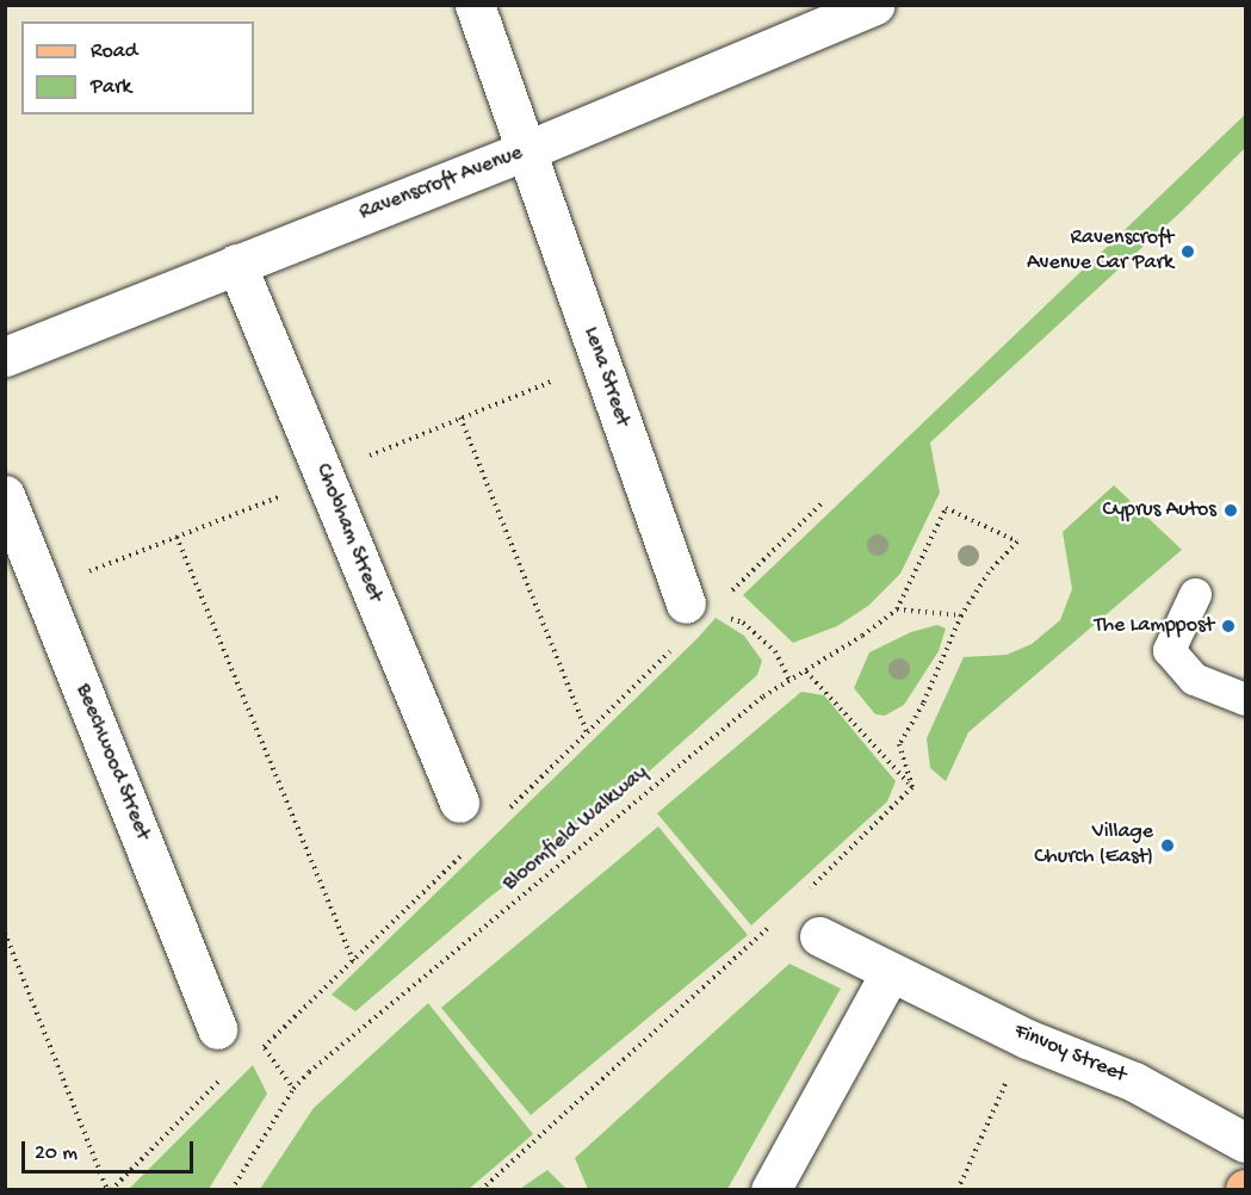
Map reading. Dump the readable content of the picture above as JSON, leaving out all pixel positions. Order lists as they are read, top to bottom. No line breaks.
{"streets":{"street":["Ravenscroft Avenue","Lena Street","Chobham Street","Beechwood Street","Finvoy Street"],"path":["Bloomfield Walkway"]},"crossings":[["Ravenscroft Avenue","Lena Street"],["Ravenscroft Avenue","Chobham Street"]],"places":["Ravenscroft Avenue Car Park","Cyprus Autos","The Lamppost","Village Church (East)"],"legend":["Road","Park"],"scale_bar":"20 m"}
